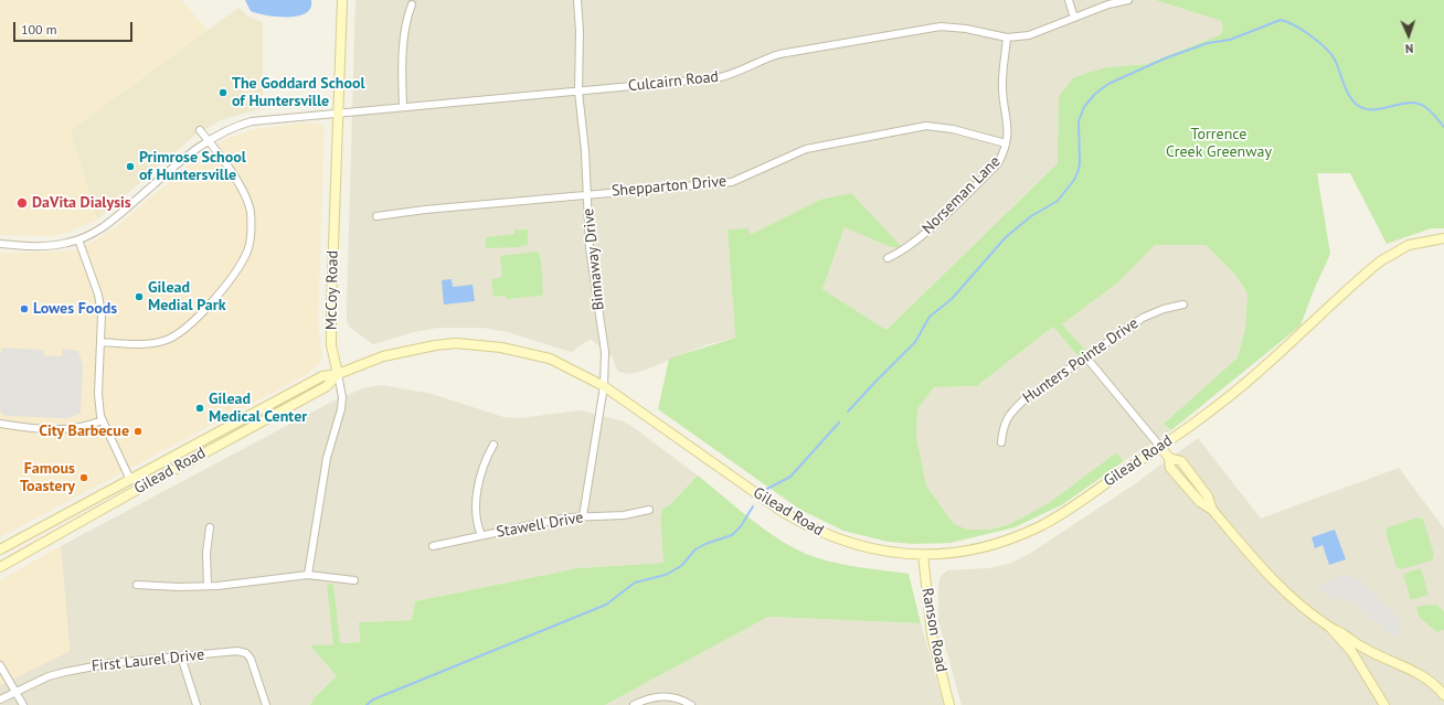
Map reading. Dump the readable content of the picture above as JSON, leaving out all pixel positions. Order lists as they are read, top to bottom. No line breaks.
{"streets":{"main road":["McCoy Road","Gilead Road","Ranson Road"],"street":["Culcairn Road","Shepparton Drive","Norseman Lane","Binnaway Drive","Hunters Pointe Drive","Stawell Drive","First Laurel Drive"]},"crossings":[["Culcairn Road","Norseman Lane"],["Culcairn Road","Binnaway Drive"],["Culcairn Road","McCoy Road"],["Shepparton Drive","Norseman Lane"],["Shepparton Drive","Binnaway Drive"],["Binnaway Drive","Gilead Road"],["Binnaway Drive","Stawell Drive"],["McCoy Road","Gilead Road"],["Gilead Road","Ranson Road"]],"parks":["Torrence Creek Greenway"],"places":["The Goddard School of Huntersville","Primrose School of Huntersville","DaVita Dialysis","Gilead Medial Park","Lowes Foods","Gilead Medical Center","City Barbecue","Famous Toastery"],"scale_bar":"100 m","north":"bottom"}
